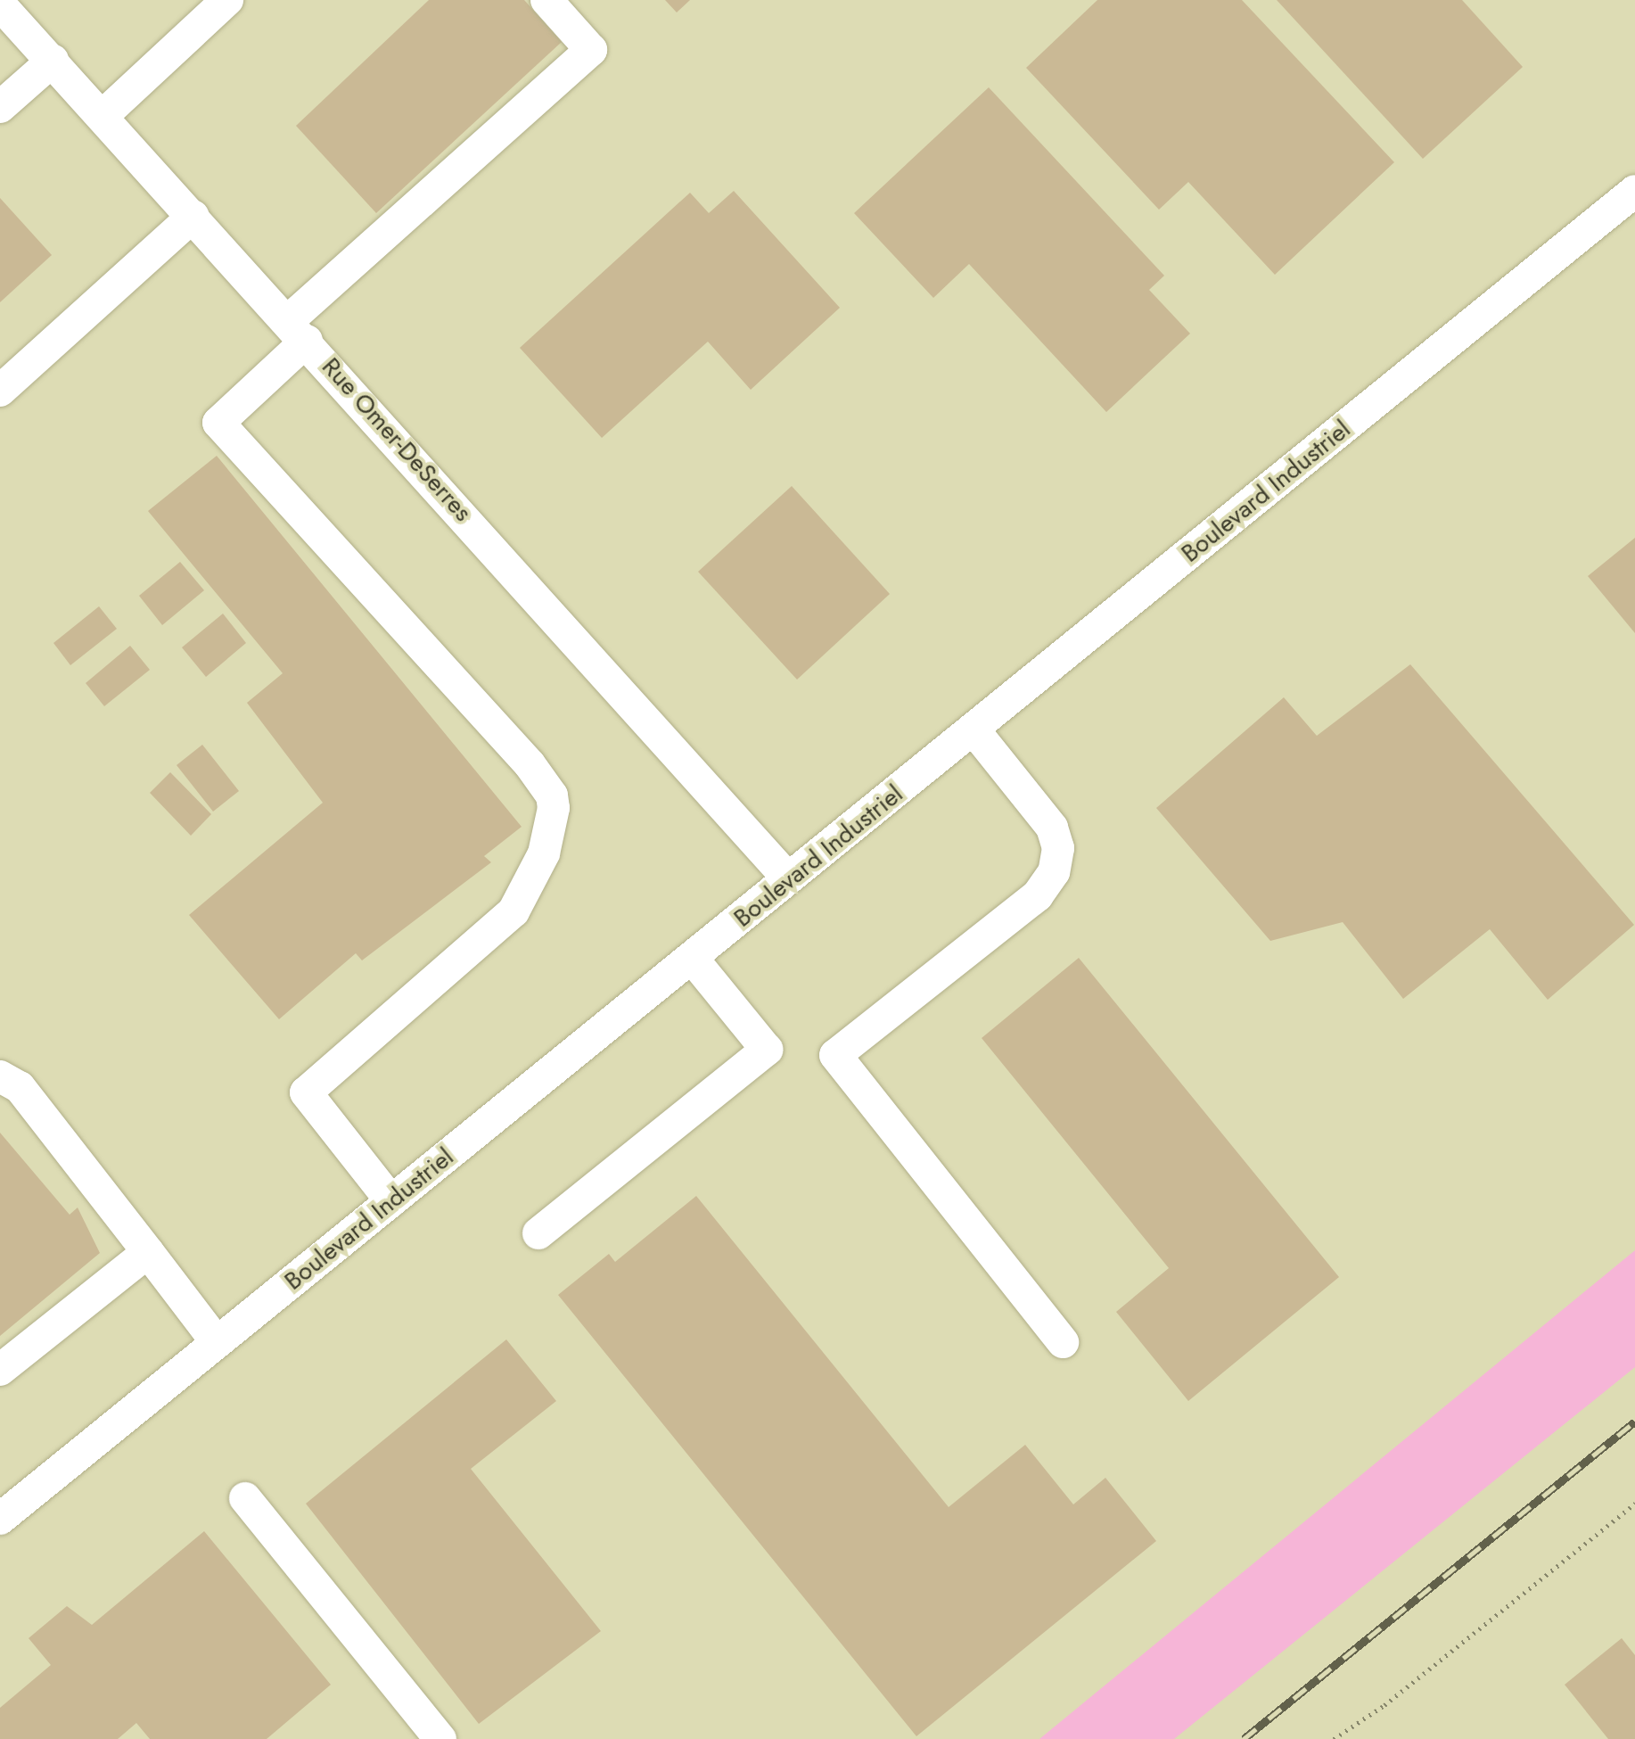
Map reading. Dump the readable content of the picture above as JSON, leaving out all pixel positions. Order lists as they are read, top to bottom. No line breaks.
{"streets":{"street":["Rue Omer-DeSerres","Boulevard Industriel"]},"crossings":[["Rue Omer-DeSerres","Boulevard Industriel"]]}
